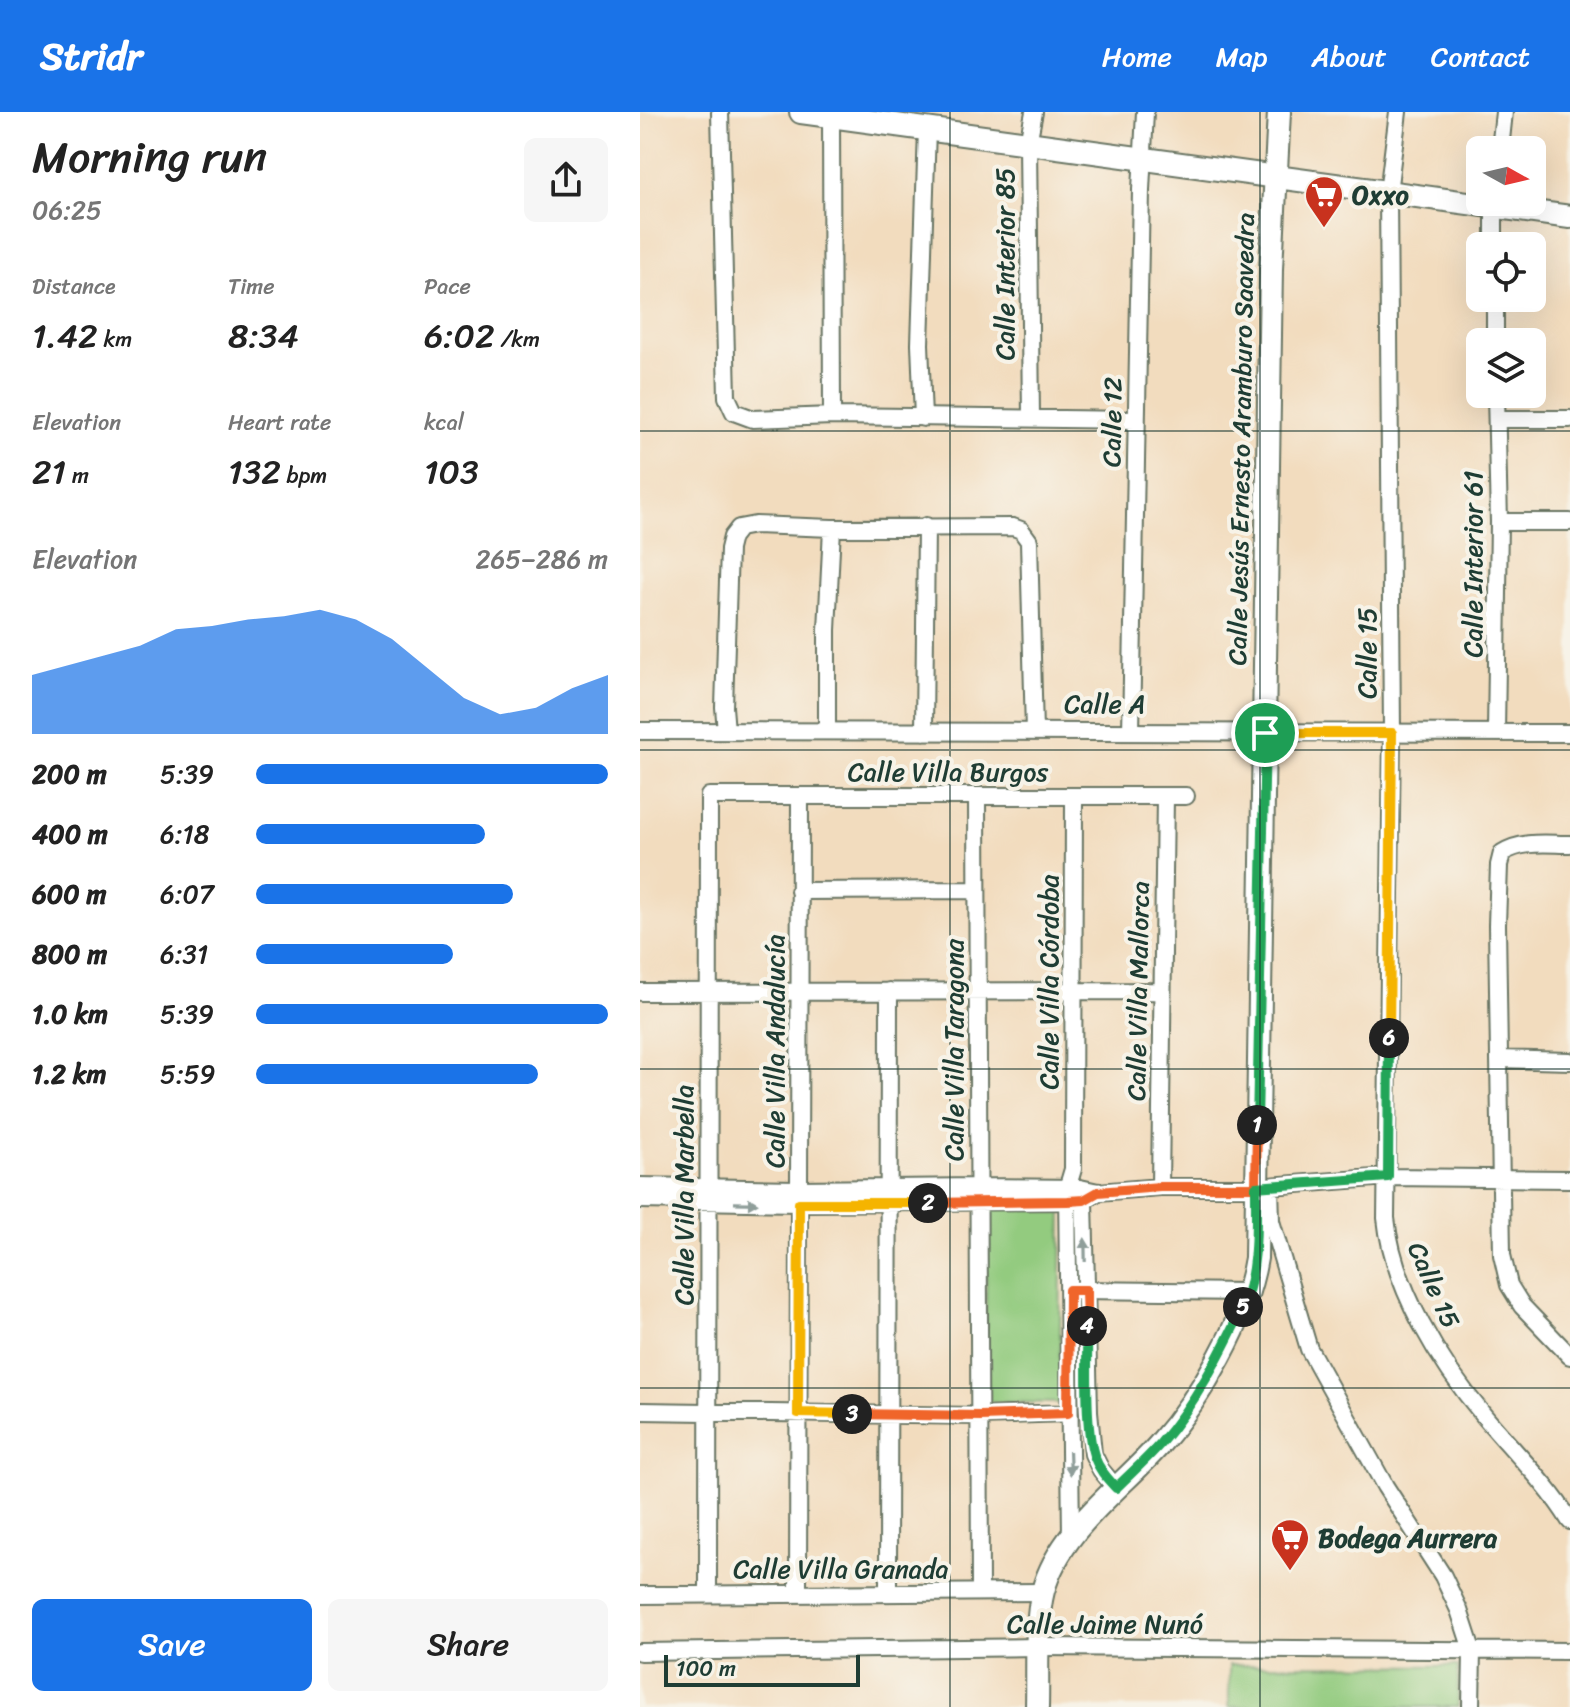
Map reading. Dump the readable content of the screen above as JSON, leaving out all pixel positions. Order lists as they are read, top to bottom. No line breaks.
{"streets":{"street":["Calle Interior 85","Calle 12","Calle Jesús Ernesto Aramburo Saavedra","Calle Interior 61","Calle 15","Calle A","Calle Villa Burgos","Calle Villa Córdoba","Calle Villa Mallorca","Calle Villa Taragona","Calle Villa Andalucía","Calle Villa Marbella","Calle Villa Granada","Calle Jaime Nunó"]},"crossings":[["Calle 12","Calle A"],["Calle Jesús Ernesto Aramburo Saavedra","Calle A"],["Calle Jesús Ernesto Aramburo Saavedra","Calle Villa Granada"],["Calle Jesús Ernesto Aramburo Saavedra","Calle Jaime Nunó"],["Calle Interior 61","Calle A"],["Calle 15","Calle A"],["Calle Villa Burgos","Calle Villa Córdoba"],["Calle Villa Burgos","Calle Villa Mallorca"],["Calle Villa Burgos","Calle Villa Taragona"],["Calle Villa Burgos","Calle Villa Andalucía"],["Calle Villa Burgos","Calle Villa Marbella"],["Calle Villa Taragona","Calle Villa Granada"],["Calle Villa Andalucía","Calle Villa Granada"],["Calle Villa Marbella","Calle Villa Granada"]],"places":{"supermarket":["Oxxo","Bodega Aurrera"]},"scale_bar":"100 m","north":"right","page":{"header":"Stridr","nav":["Home","Map","About","Contact"],"heading":["Morning run","06:25"],"stats":[["Distance","1.42 km"],["Time","8:34"],["Pace","6:02 /km"],["Elevation","21 m"],["Heart rate","132 bpm"],["kcal","103"]],"chart":["Elevation","265–286 m"],"list":[{"name":"200 m","note":"5:39"},{"name":"400 m","note":"6:18"},{"name":"600 m","note":"6:07"},{"name":"800 m","note":"6:31"},{"name":"1.0 km","note":"5:39"},{"name":"1.2 km","note":"5:59"}],"pins":["6","1","2","5","4","3"],"buttons":["Save","Share"],"scale":"100 m"}}
